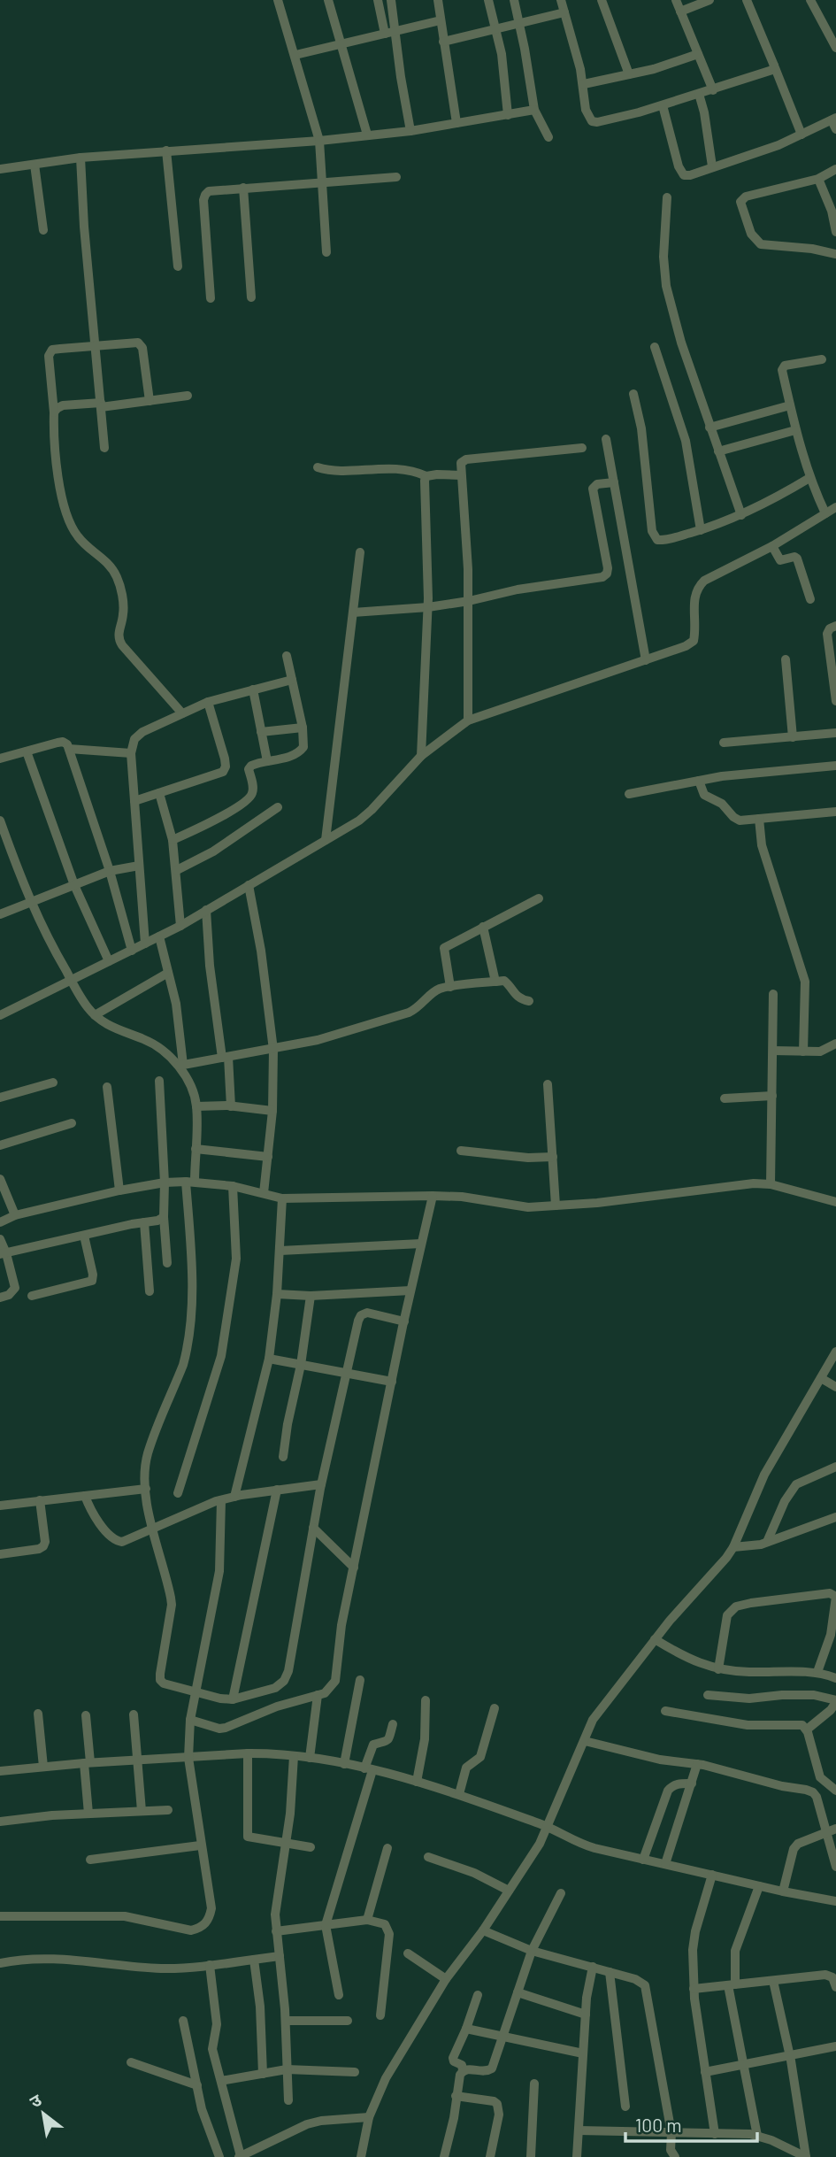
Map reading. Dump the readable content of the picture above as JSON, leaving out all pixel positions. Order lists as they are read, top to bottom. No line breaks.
{"scale_bar":"100 m","north":"top left"}
